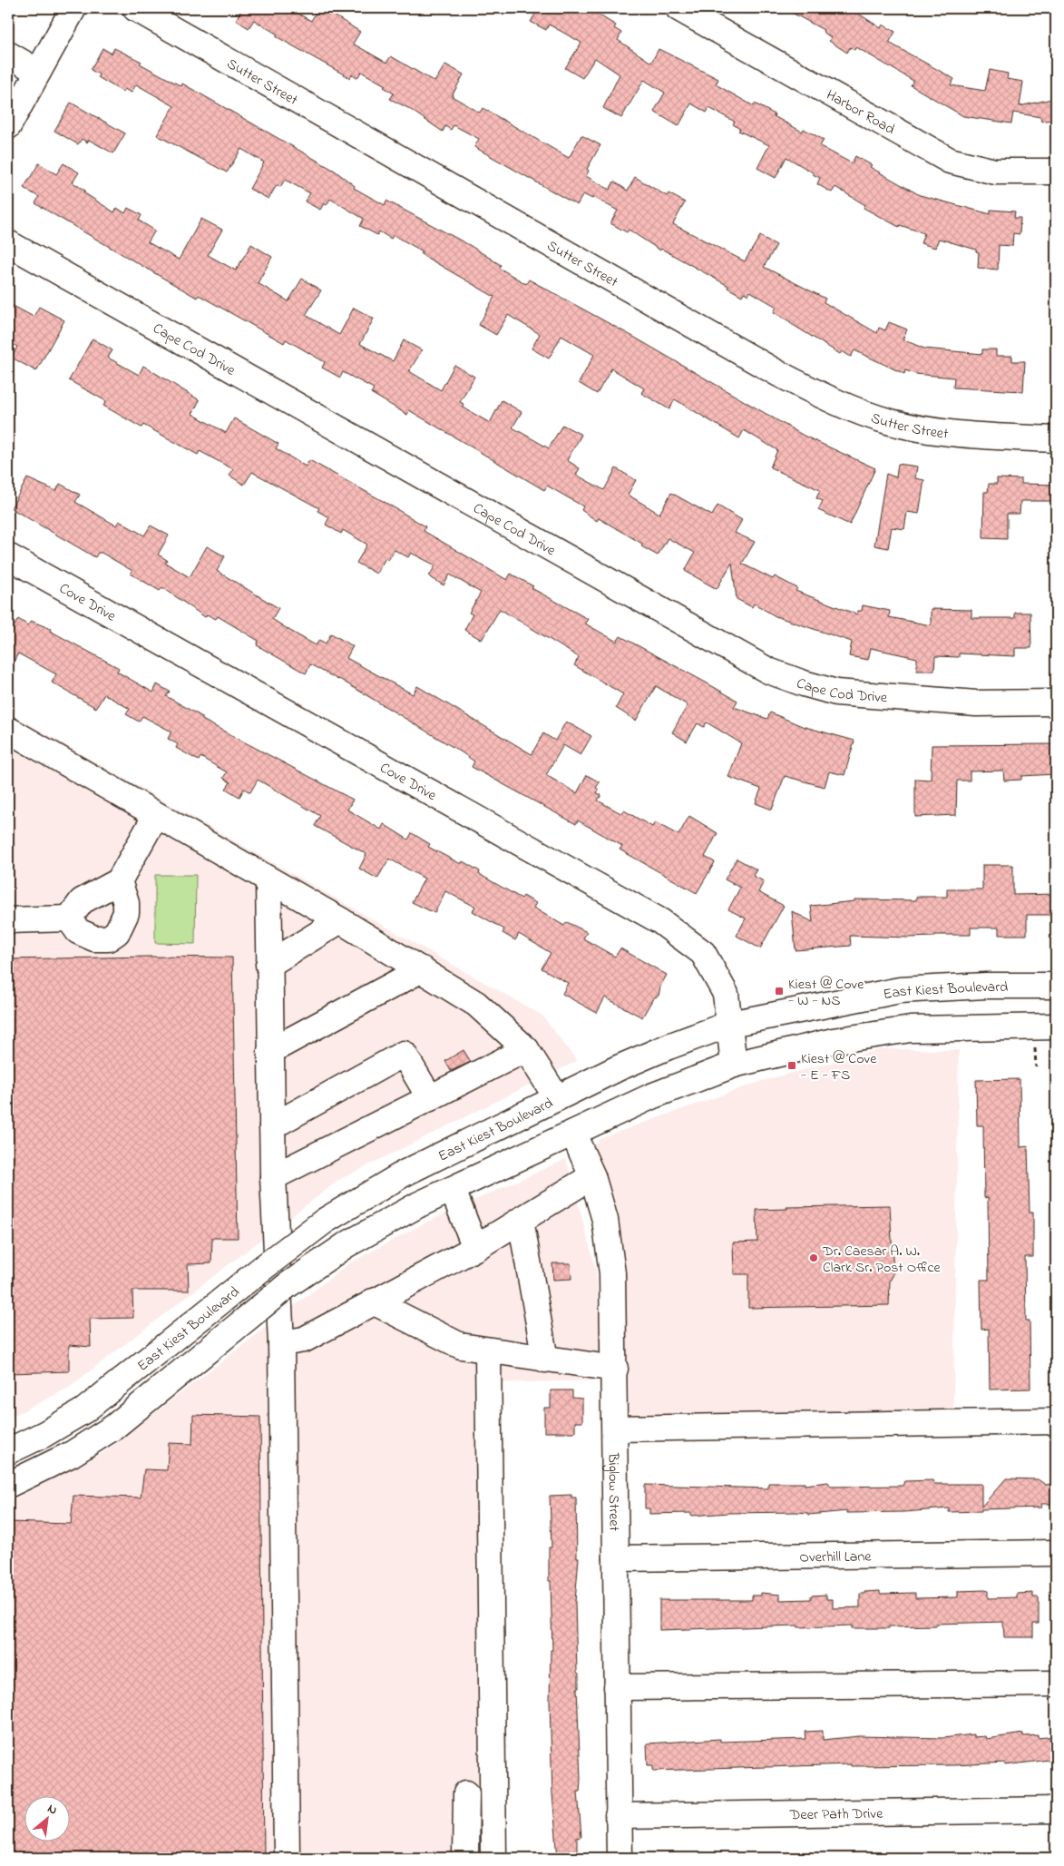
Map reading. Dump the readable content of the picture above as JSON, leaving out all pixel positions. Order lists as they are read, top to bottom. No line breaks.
{"streets":{"street":["Sutter Street","Harbor Road","Cape Cod Drive","Cove Drive","East Kiest Boulevard","Biglow Street","Overhill Lane","Deer Path Drive"]},"crossings":[["Cove Drive","East Kiest Boulevard"],["East Kiest Boulevard","Biglow Street"],["Biglow Street","Overhill Lane"],["Biglow Street","Deer Path Drive"]],"places":{"transit":["Kiest @ Cove - W - NS","Kiest @ Cove - E - FS"],"other":["Dr. Caesar A. W. Clark Sr. Post Office"]},"north":"top right"}
